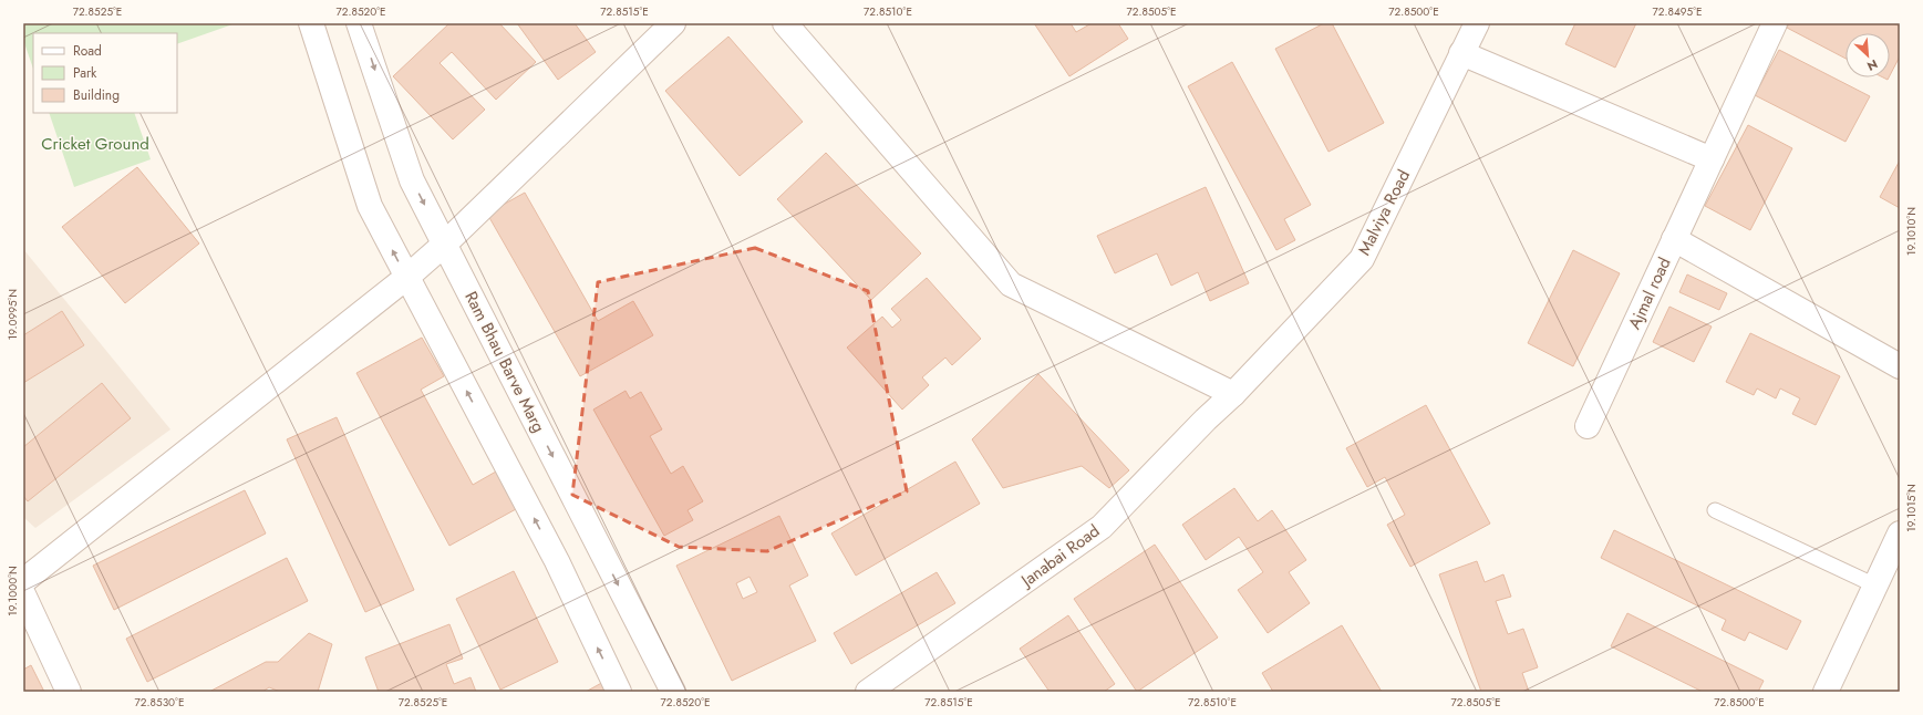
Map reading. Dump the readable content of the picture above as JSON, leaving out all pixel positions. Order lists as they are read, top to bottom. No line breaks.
{"streets":{"street":["Malviya Road","Ajmal road","Ram Bhau Barve Marg","Janabai Road"]},"crossings":[["Malviya Road","Janabai Road"]],"parks":["Cricket Ground"],"legend":["Road","Park","Building"],"north":"bottom right","coordinates":["72.8525°E","72.8520°E","72.8515°E","72.8510°E","72.8505°E","72.8500°E","72.8495°E","19.1010°N","19.0995°N","19.1015°N","19.1000°N","72.8530°E"]}
